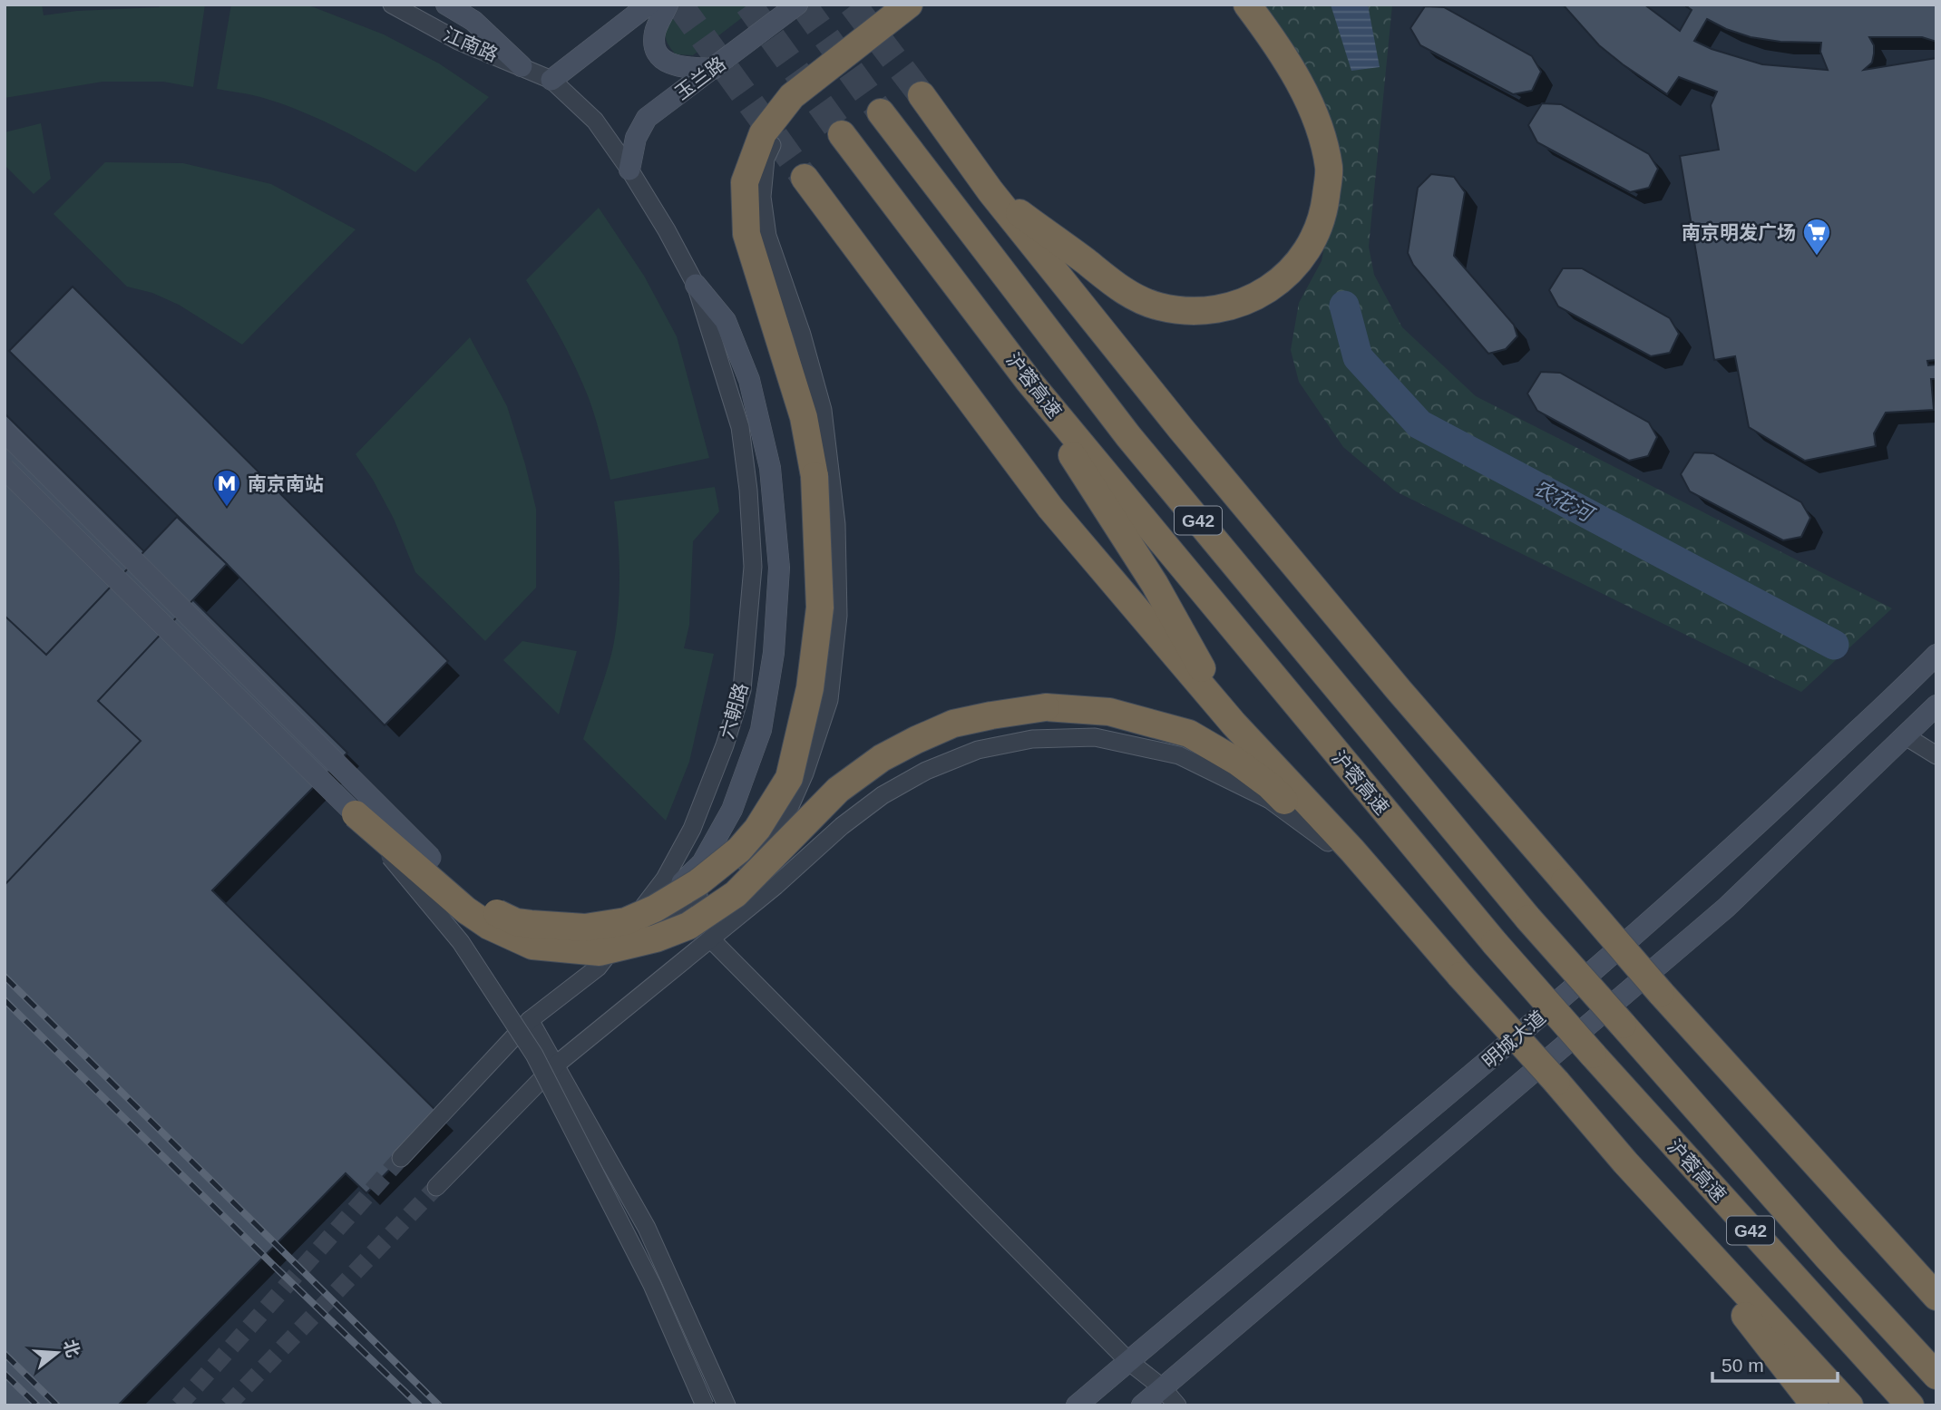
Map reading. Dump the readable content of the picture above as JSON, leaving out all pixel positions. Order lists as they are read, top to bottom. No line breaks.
{"streets":{"highway":["沪蓉高速","G42"],"main road":["玉兰路","明城大道"],"street":["江南路","六朝路"]},"crossings":[["江南路","玉兰路"],["江南路","六朝路"],["玉兰路","六朝路"]],"water":["农花河"],"places":{"supermarket":["南京明发广场"],"metro station":["南京南站"]},"scale_bar":"50 m","north":"right"}
